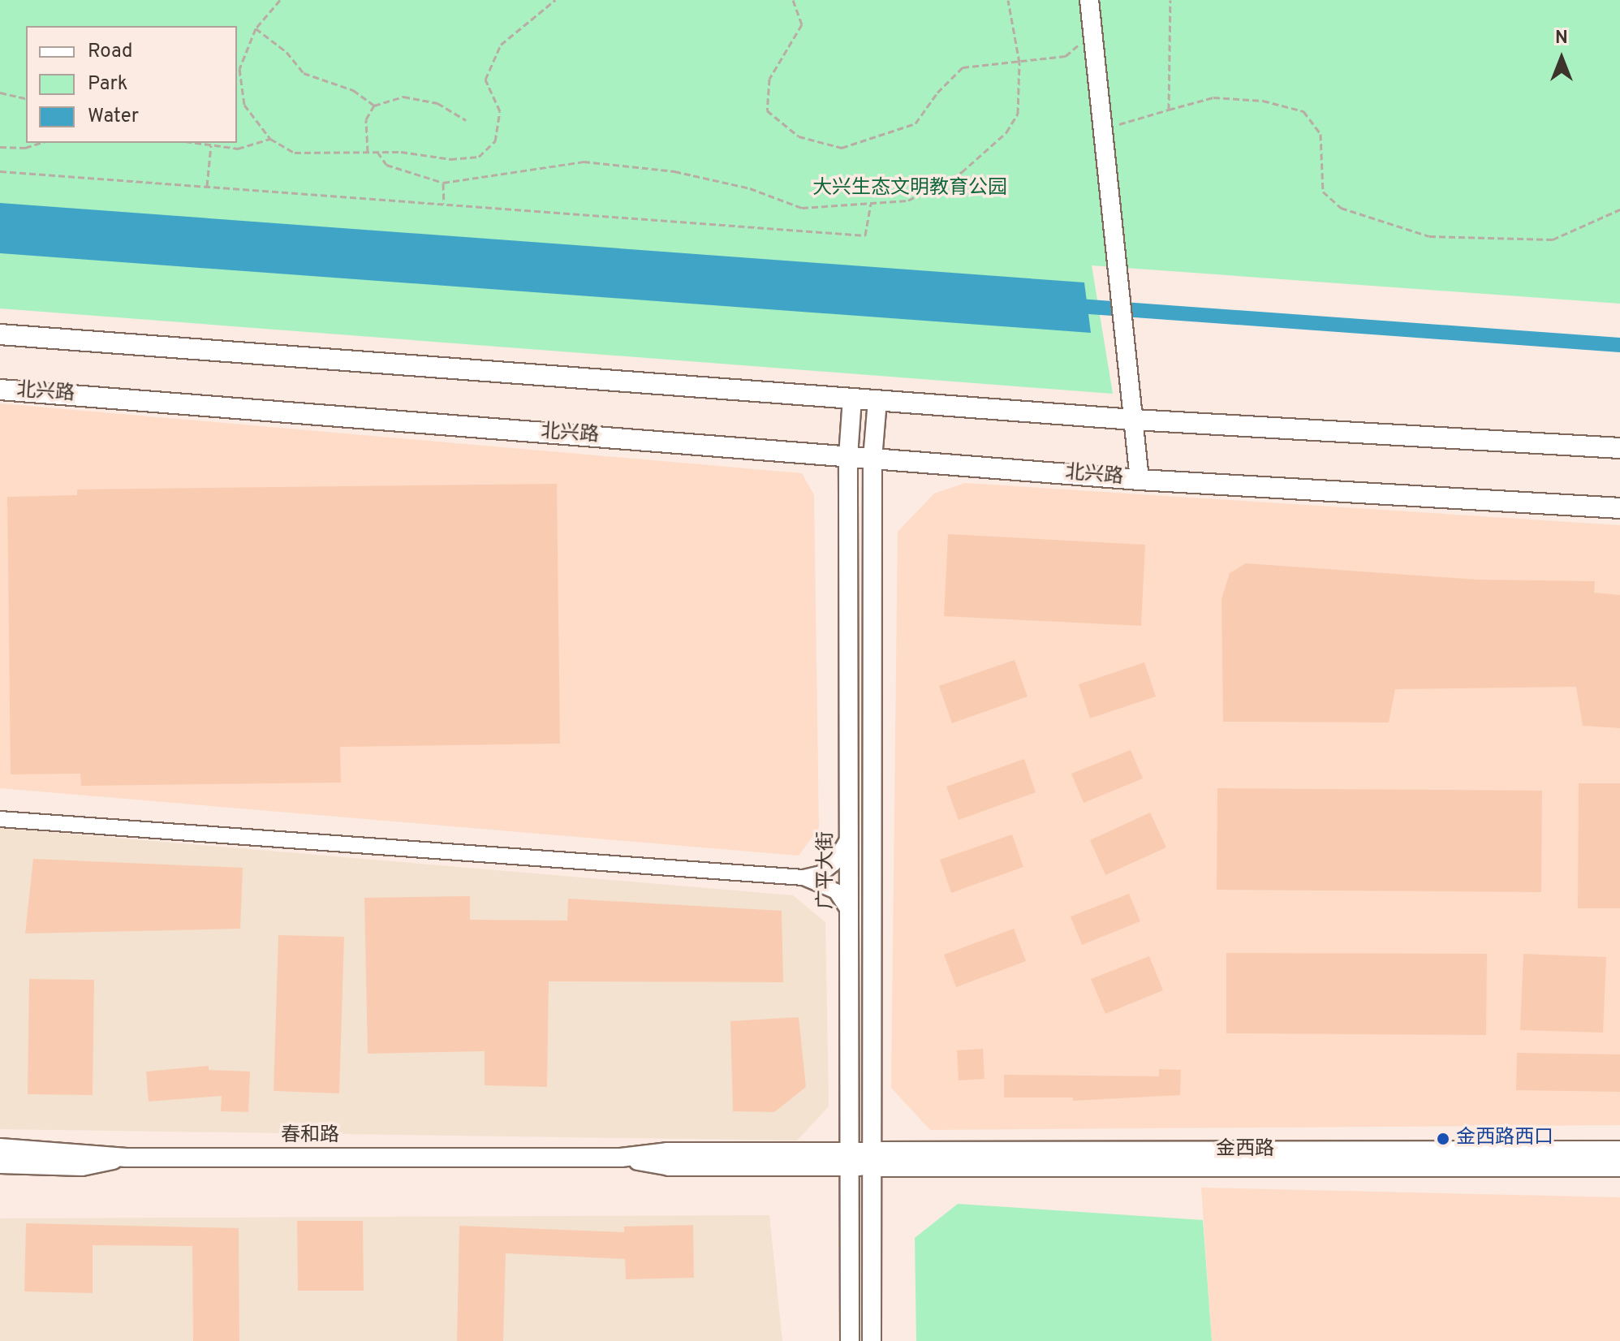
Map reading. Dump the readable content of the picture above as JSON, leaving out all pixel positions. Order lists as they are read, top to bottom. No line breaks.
{"streets":{"main road":["北兴路","金西路"],"street":["广平大街","春和路"]},"crossings":[["北兴路","广平大街"],["广平大街","春和路"],["春和路","金西路"]],"parks":["大兴生态文明教育公园"],"places":["金西路西口"],"legend":["Road","Park","Water"],"north":"top"}
